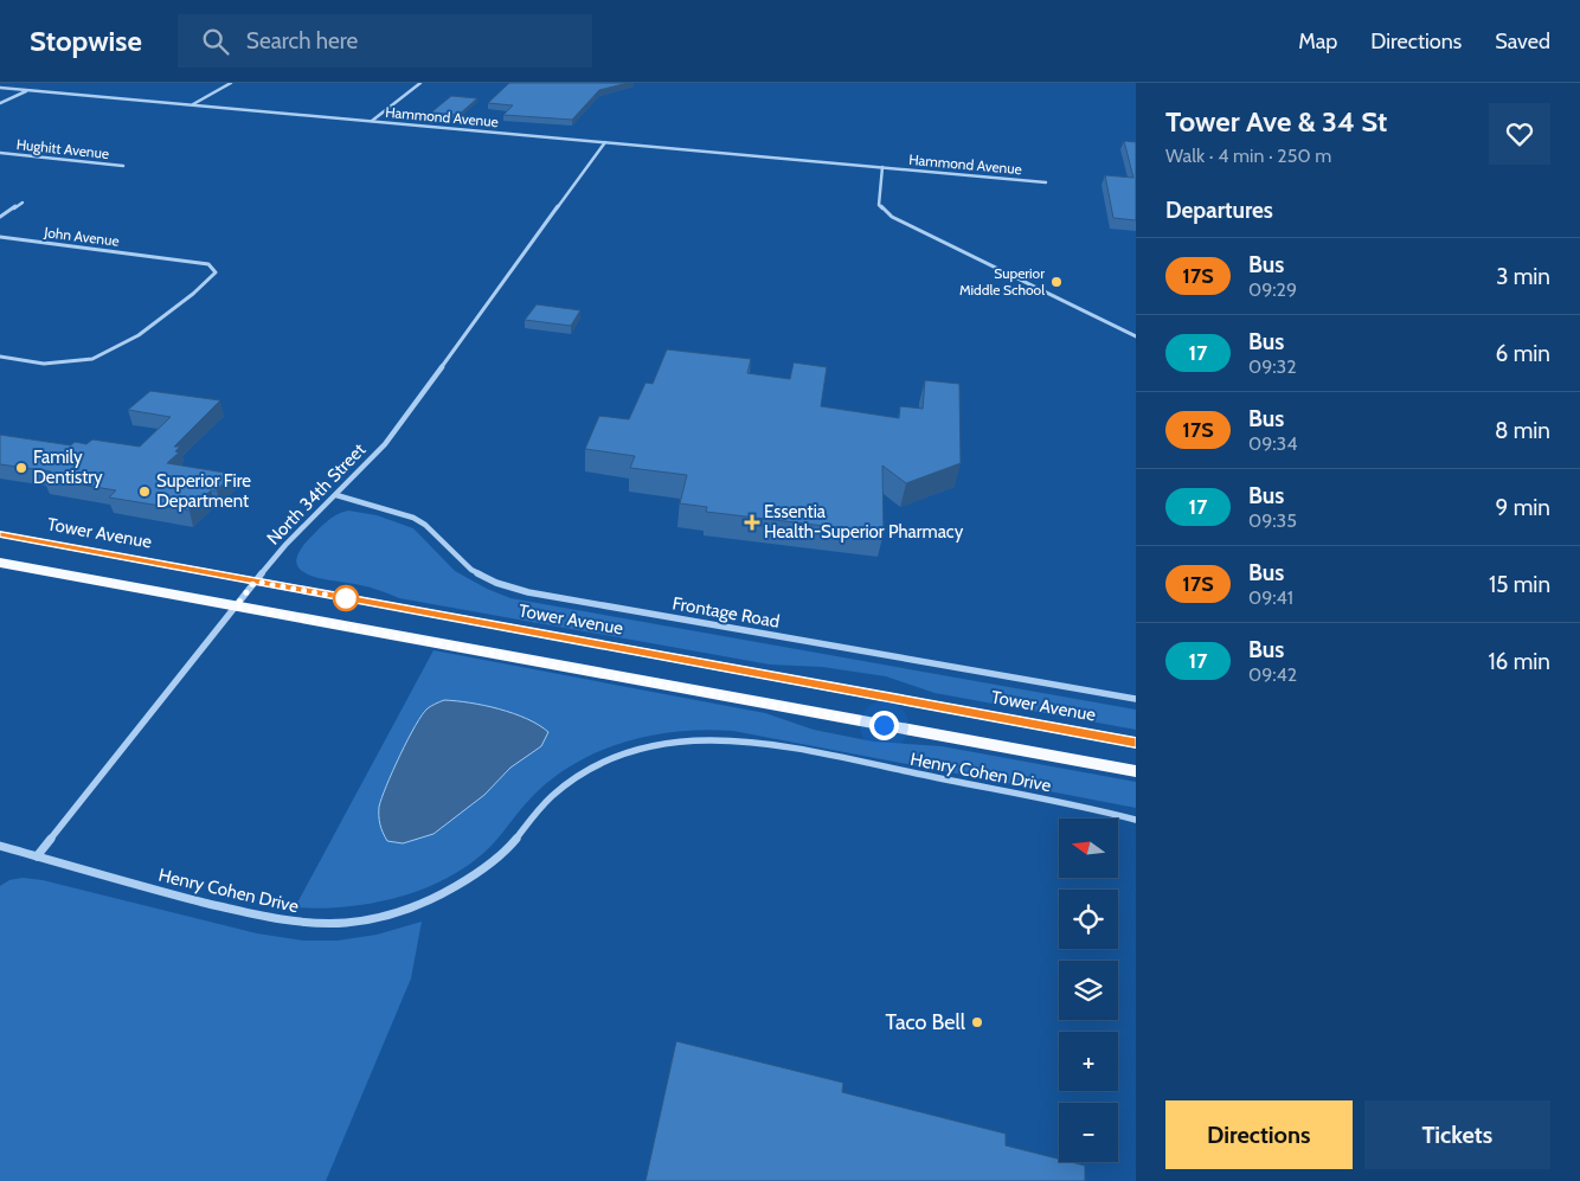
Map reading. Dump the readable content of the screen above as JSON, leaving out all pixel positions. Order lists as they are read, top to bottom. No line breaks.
{"streets":{"main road":["Tower Avenue"],"street":["Hammond Avenue","Hughitt Avenue","John Avenue","North 34th Street","Frontage Road","Henry Cohen Drive"]},"crossings":[["Hammond Avenue","North 34th Street"],["North 34th Street","Tower Avenue"],["North 34th Street","Frontage Road"],["North 34th Street","Henry Cohen Drive"]],"places":{"other":["Superior Middle School","Family Dentistry","Superior Fire Department","Taco Bell"],"health":["Essentia Health-Superior Pharmacy"]},"lines":["bus line 17S"],"north":"left","page":{"header":"Stopwise","search":"Search here","nav":["Map","Directions","Saved"],"heading":[["Tower Ave & 34 St","Walk · 4 min · 250 m"],"Departures"],"list":[{"mark":"17S","name":"Bus","note":"09:29","value":"3 min"},{"mark":"17","name":"Bus","note":"09:32","value":"6 min"},{"mark":"17S","name":"Bus","note":"09:34","value":"8 min"},{"mark":"17","name":"Bus","note":"09:35","value":"9 min"},{"mark":"17S","name":"Bus","note":"09:41","value":"15 min"},{"mark":"17","name":"Bus","note":"09:42","value":"16 min"}],"map_buttons":["+","−"],"buttons":["Directions","Tickets"]}}
